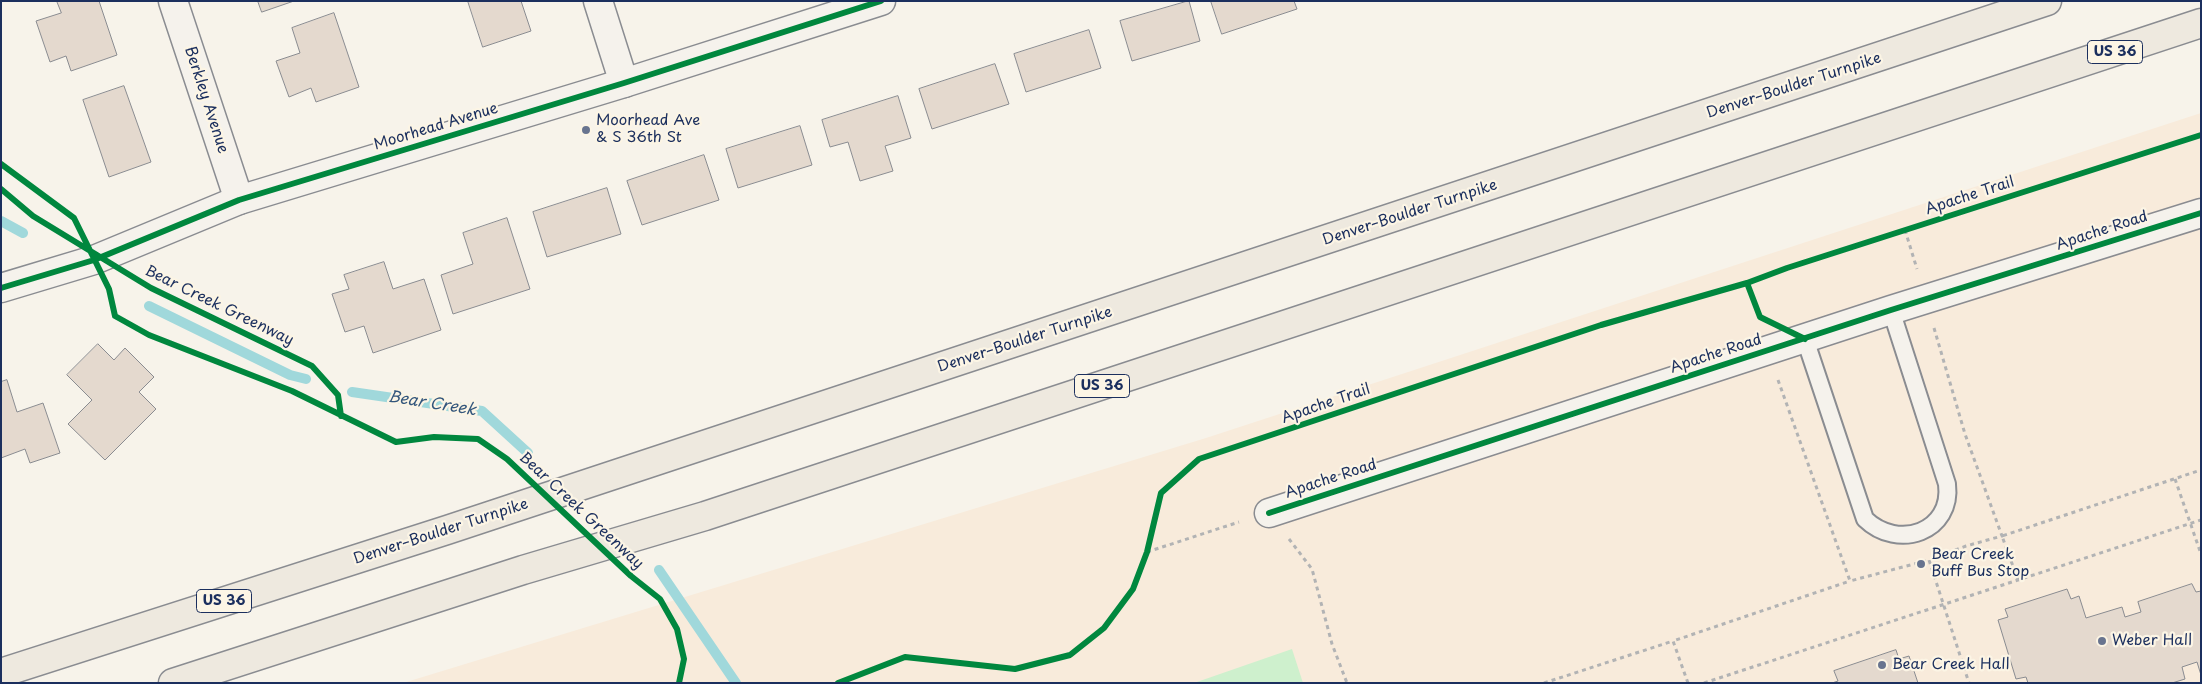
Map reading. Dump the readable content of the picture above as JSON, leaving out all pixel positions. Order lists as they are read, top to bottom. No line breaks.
{"streets":{"highway":["US 36","Denver–Boulder Turnpike"],"street":["Berkley Avenue","Moorhead Avenue","Apache Road"],"cycle path":["Apache Trail","Bear Creek Greenway"]},"crossings":[["Berkley Avenue","Moorhead Avenue"]],"water":["Bear Creek"],"places":["Moorhead Ave & S 36th St","Bear Creek Buff Bus Stop","Weber Hall","Bear Creek Hall"]}
